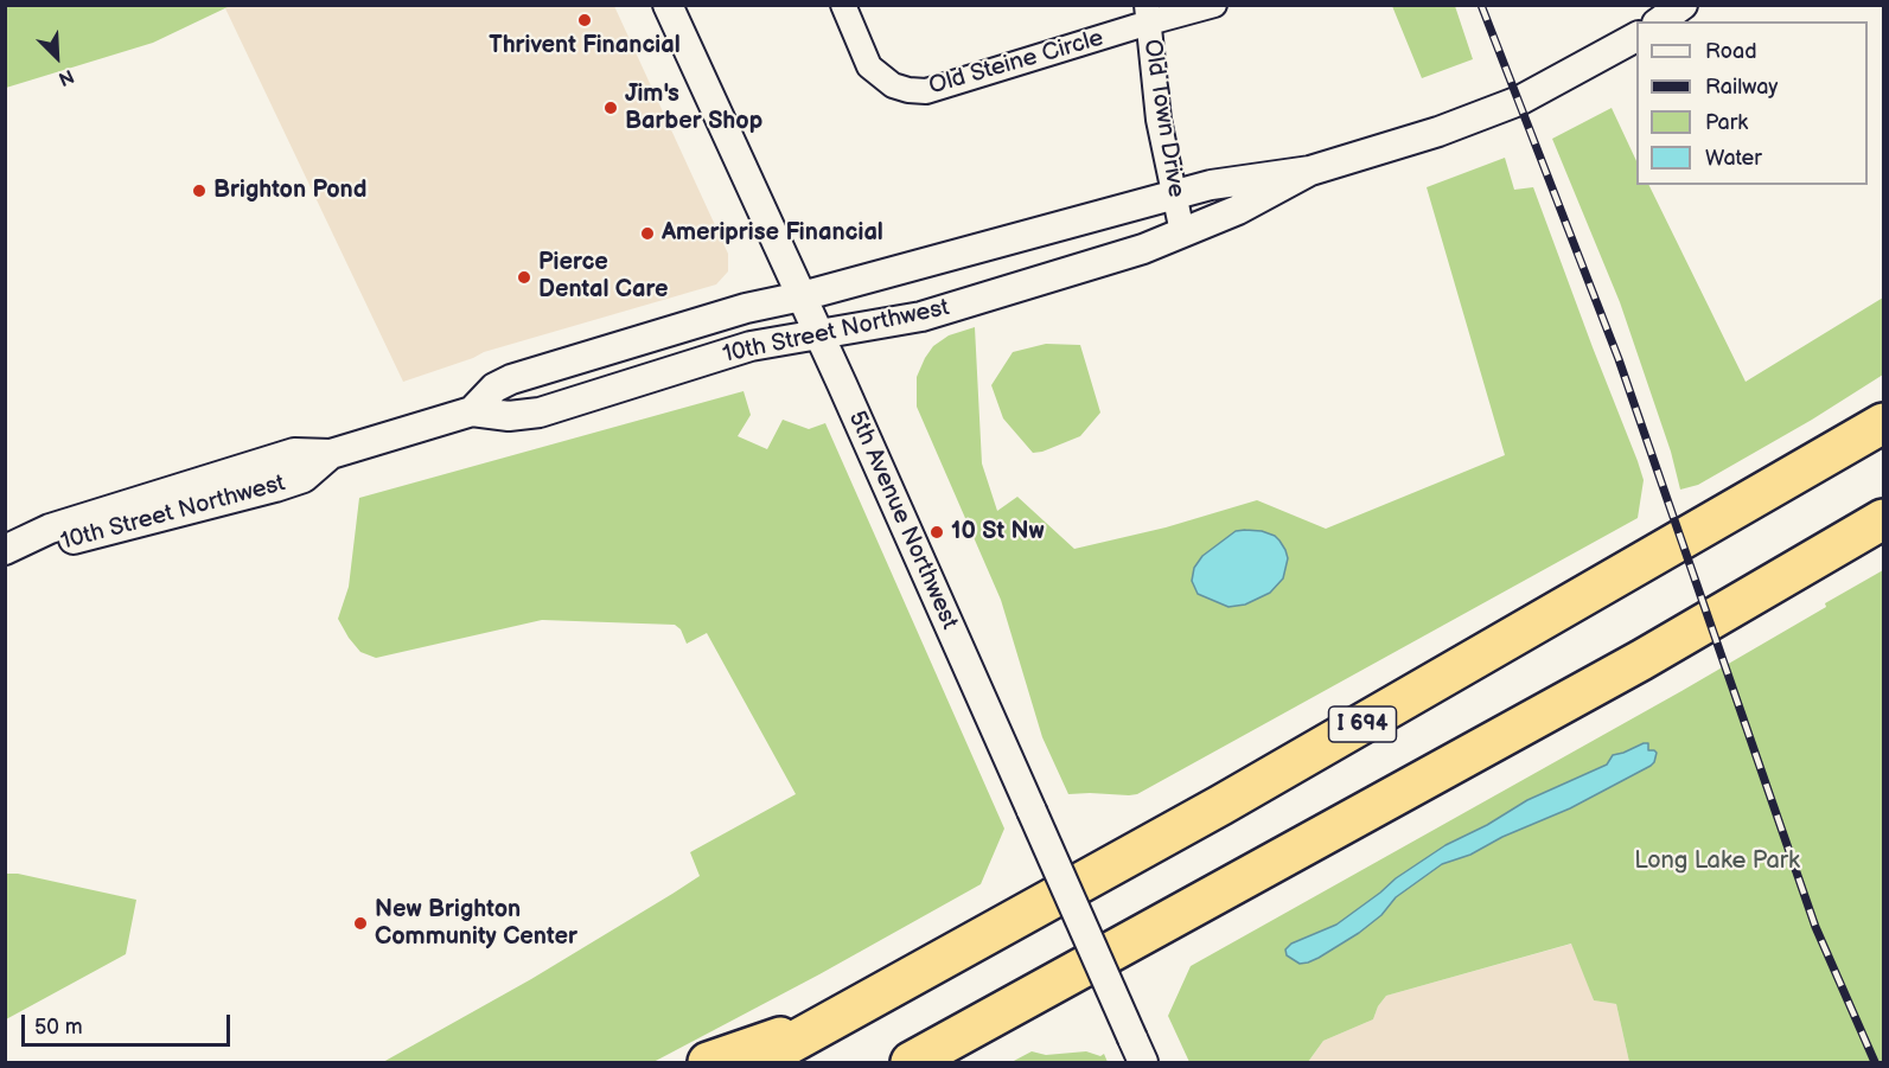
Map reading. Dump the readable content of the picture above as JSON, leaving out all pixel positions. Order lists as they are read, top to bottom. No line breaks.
{"streets":{"highway":["I 694"],"street":["Old Steine Circle","Old Town Drive","10th Street Northwest","5th Avenue Northwest"]},"crossings":[["Old Steine Circle","Old Town Drive"],["Old Town Drive","10th Street Northwest"],["10th Street Northwest","5th Avenue Northwest"]],"parks":["Long Lake Park"],"places":["Thrivent Financial","Jim's Barber Shop","Brighton Pond","Ameriprise Financial","Pierce Dental Care","10 St Nw","New Brighton Community Center"],"legend":["Road","Railway","Park","Water"],"scale_bar":"50 m","north":"bottom right"}
